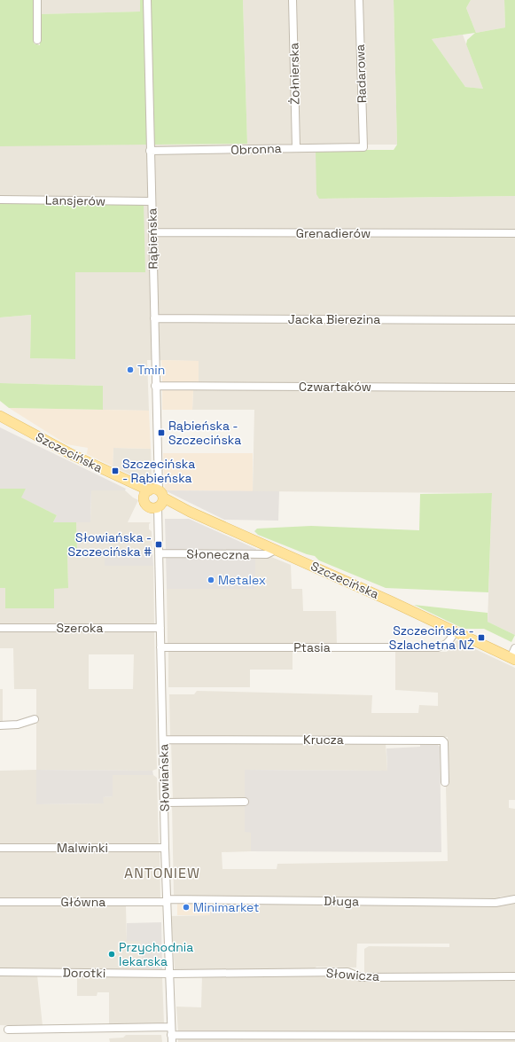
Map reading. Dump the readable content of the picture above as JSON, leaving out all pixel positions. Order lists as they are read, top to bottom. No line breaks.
{"streets":{"main road":["Szczecińska"],"street":["Żołnierska","Radarowa","Obronna","Lansjerów","Grenadierów","Rąbieńska","Jacka Bierezina","Czwartaków","Słoneczna","Szeroka","Ptasia","Krucza","Słowiańska","Malwinki","Długa","Główna","Dorotki","Słowicza"]},"crossings":[["Żołnierska","Obronna"],["Radarowa","Obronna"],["Obronna","Rąbieńska"],["Lansjerów","Rąbieńska"],["Grenadierów","Rąbieńska"],["Rąbieńska","Jacka Bierezina"],["Rąbieńska","Czwartaków"],["Rąbieńska","Szczecińska"],["Rąbieńska","Słowiańska"],["Szczecińska","Słoneczna"],["Szczecińska","Ptasia"],["Szczecińska","Słowiańska"],["Słoneczna","Słowiańska"],["Szeroka","Słowiańska"],["Ptasia","Słowiańska"],["Krucza","Słowiańska"],["Słowiańska","Malwinki"],["Słowiańska","Długa"],["Słowiańska","Główna"],["Słowiańska","Dorotki"],["Słowiańska","Słowicza"],["Długa","Główna"],["Dorotki","Słowicza"]],"districts":["ANTONIEW"],"places":{"other":["Tmin","Metalex","Minimarket","Przychodnia lekarska"],"transit":["Rąbieńska - Szczecińska","Szczecińska - Rąbieńska","Słowiańska - Szczecińska #","Szczecińska - Szlachetna NŻ"]}}
